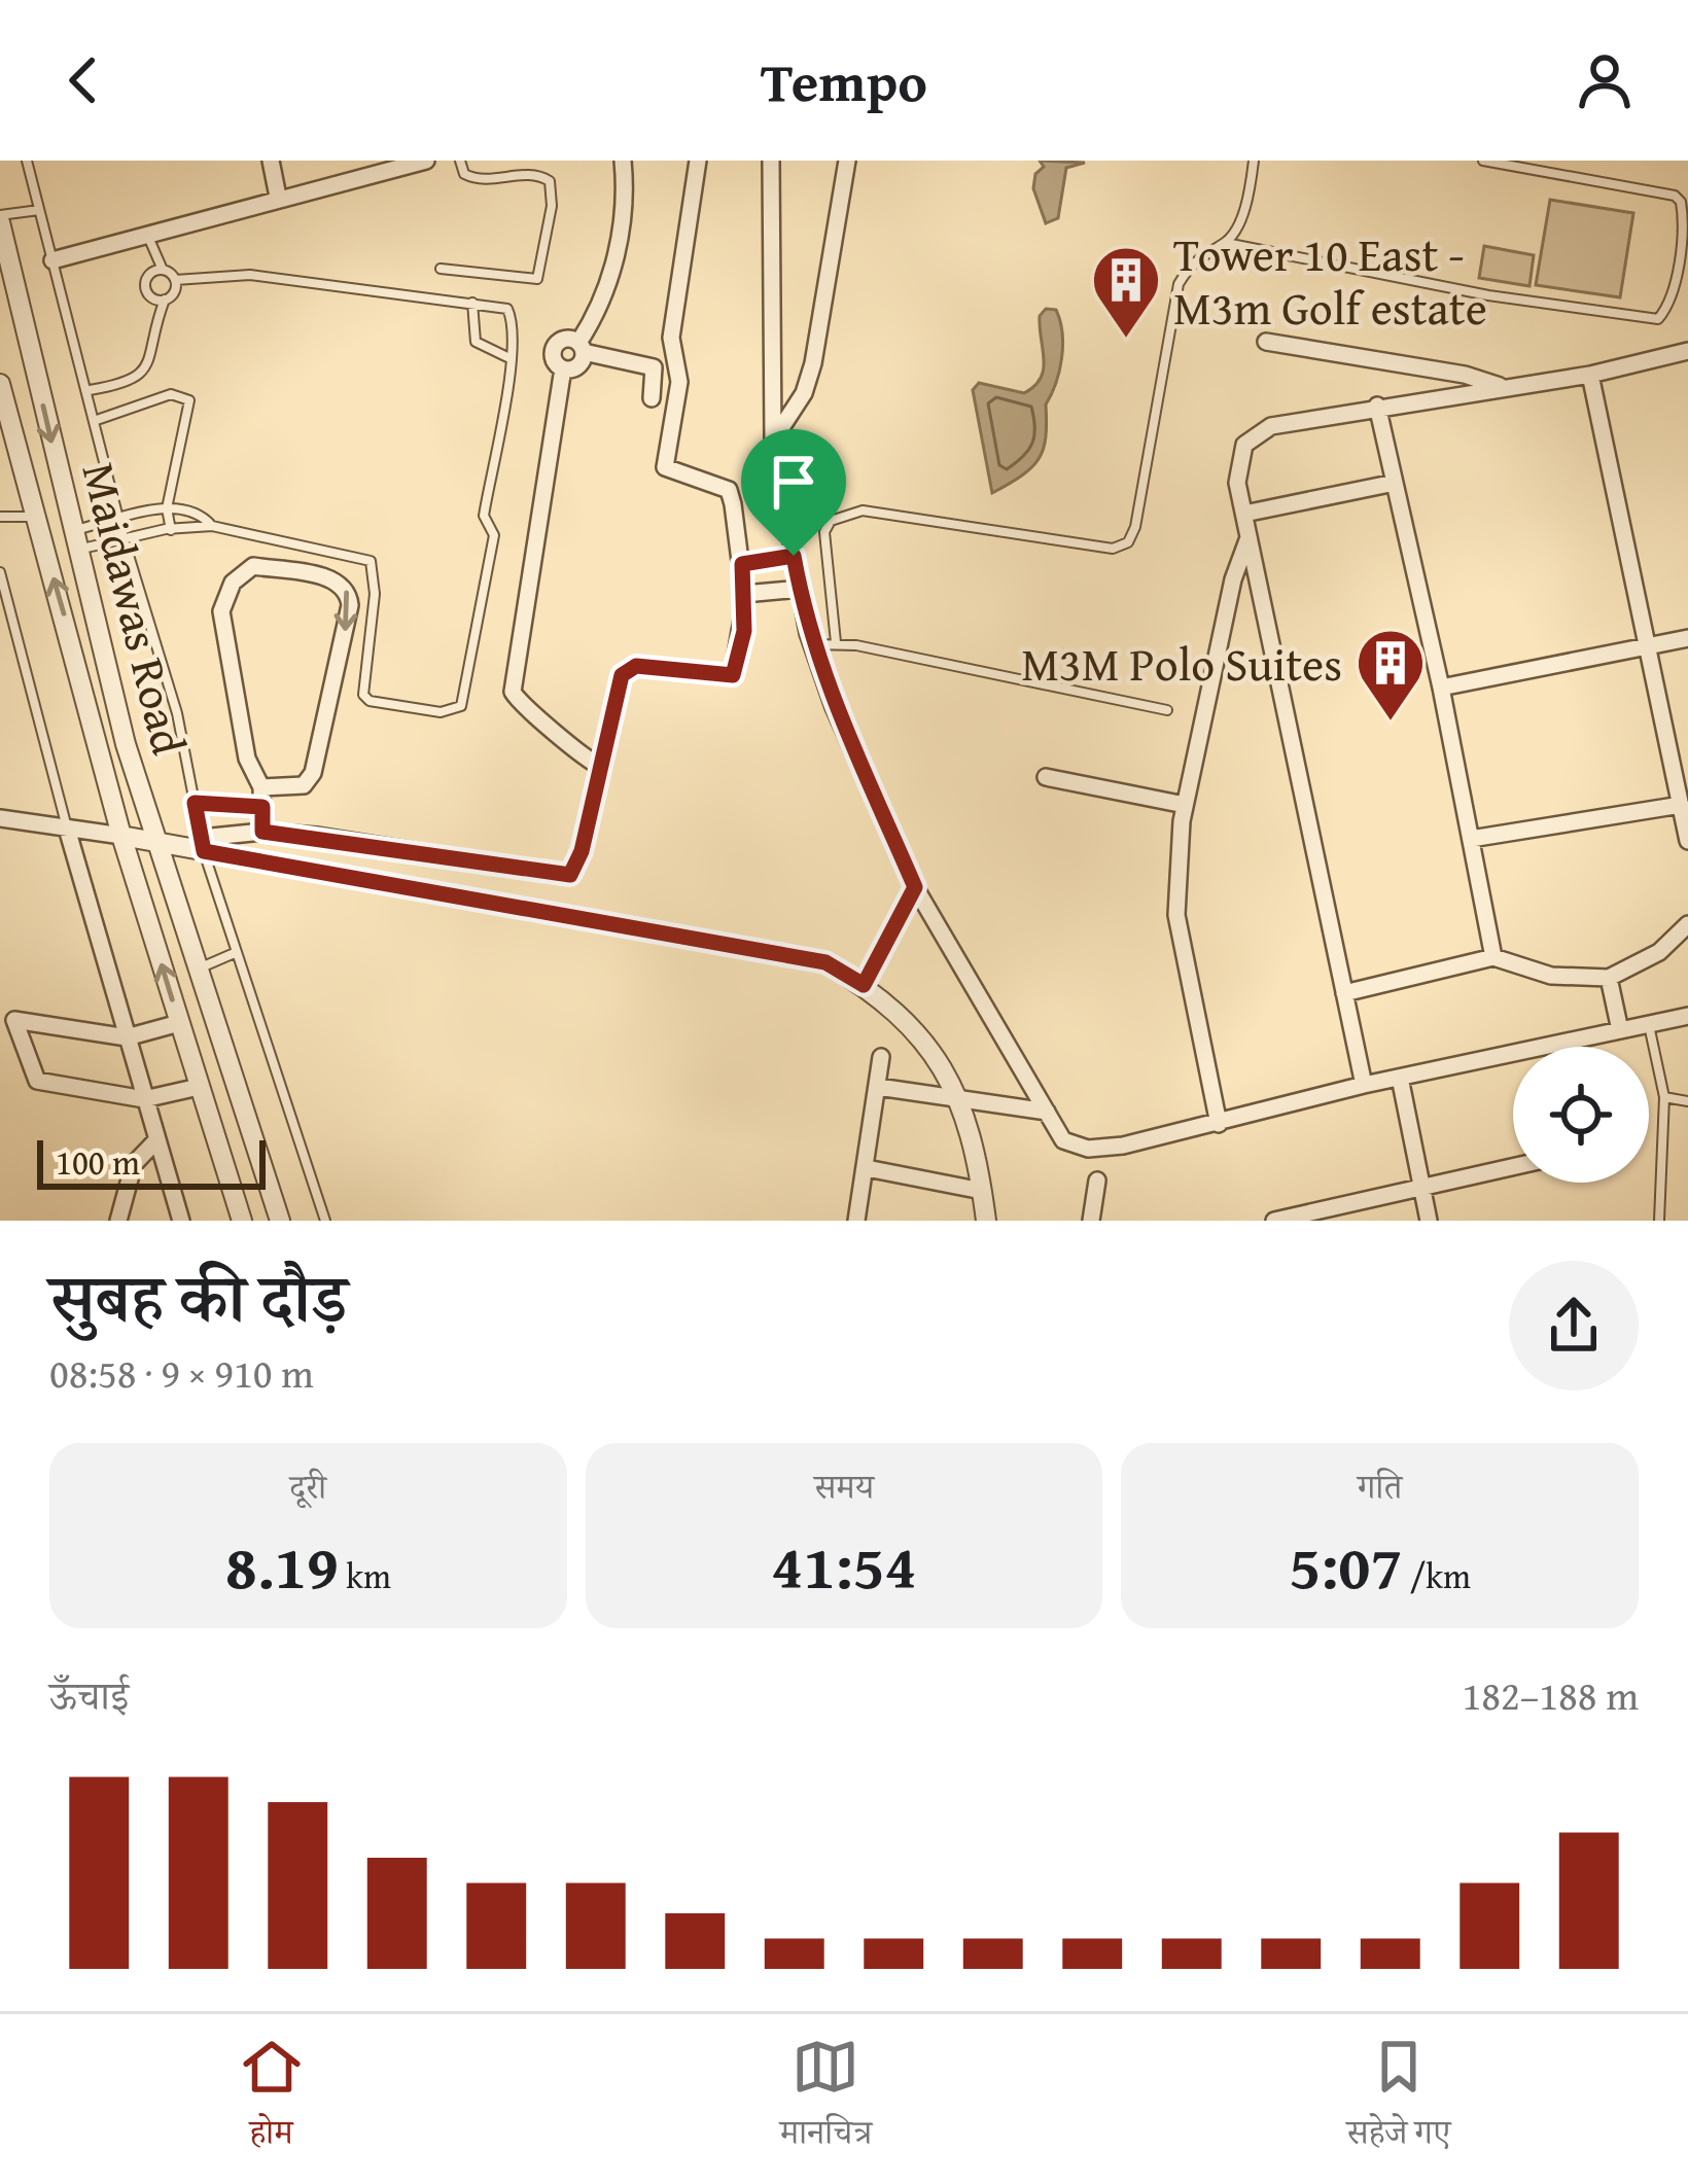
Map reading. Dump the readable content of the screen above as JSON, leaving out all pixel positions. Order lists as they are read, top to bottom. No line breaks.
{"streets":{"street":["Maidawas Road"]},"places":{"building":["Tower 10 East - M3m Golf estate","M3M Polo Suites"]},"scale_bar":"100 m","page":{"header":"Tempo","scale":"100 m","heading":["सुबह की दौड़","08:58 · 9 × 910 m"],"stats":[["दूरी","8.19 km"],["समय","41:54"],["गति","5:07 /km"]],"chart":["ऊँचाई","182–188 m"],"tabs":["होम","मानचित्र","सहेजे गए"]}}
